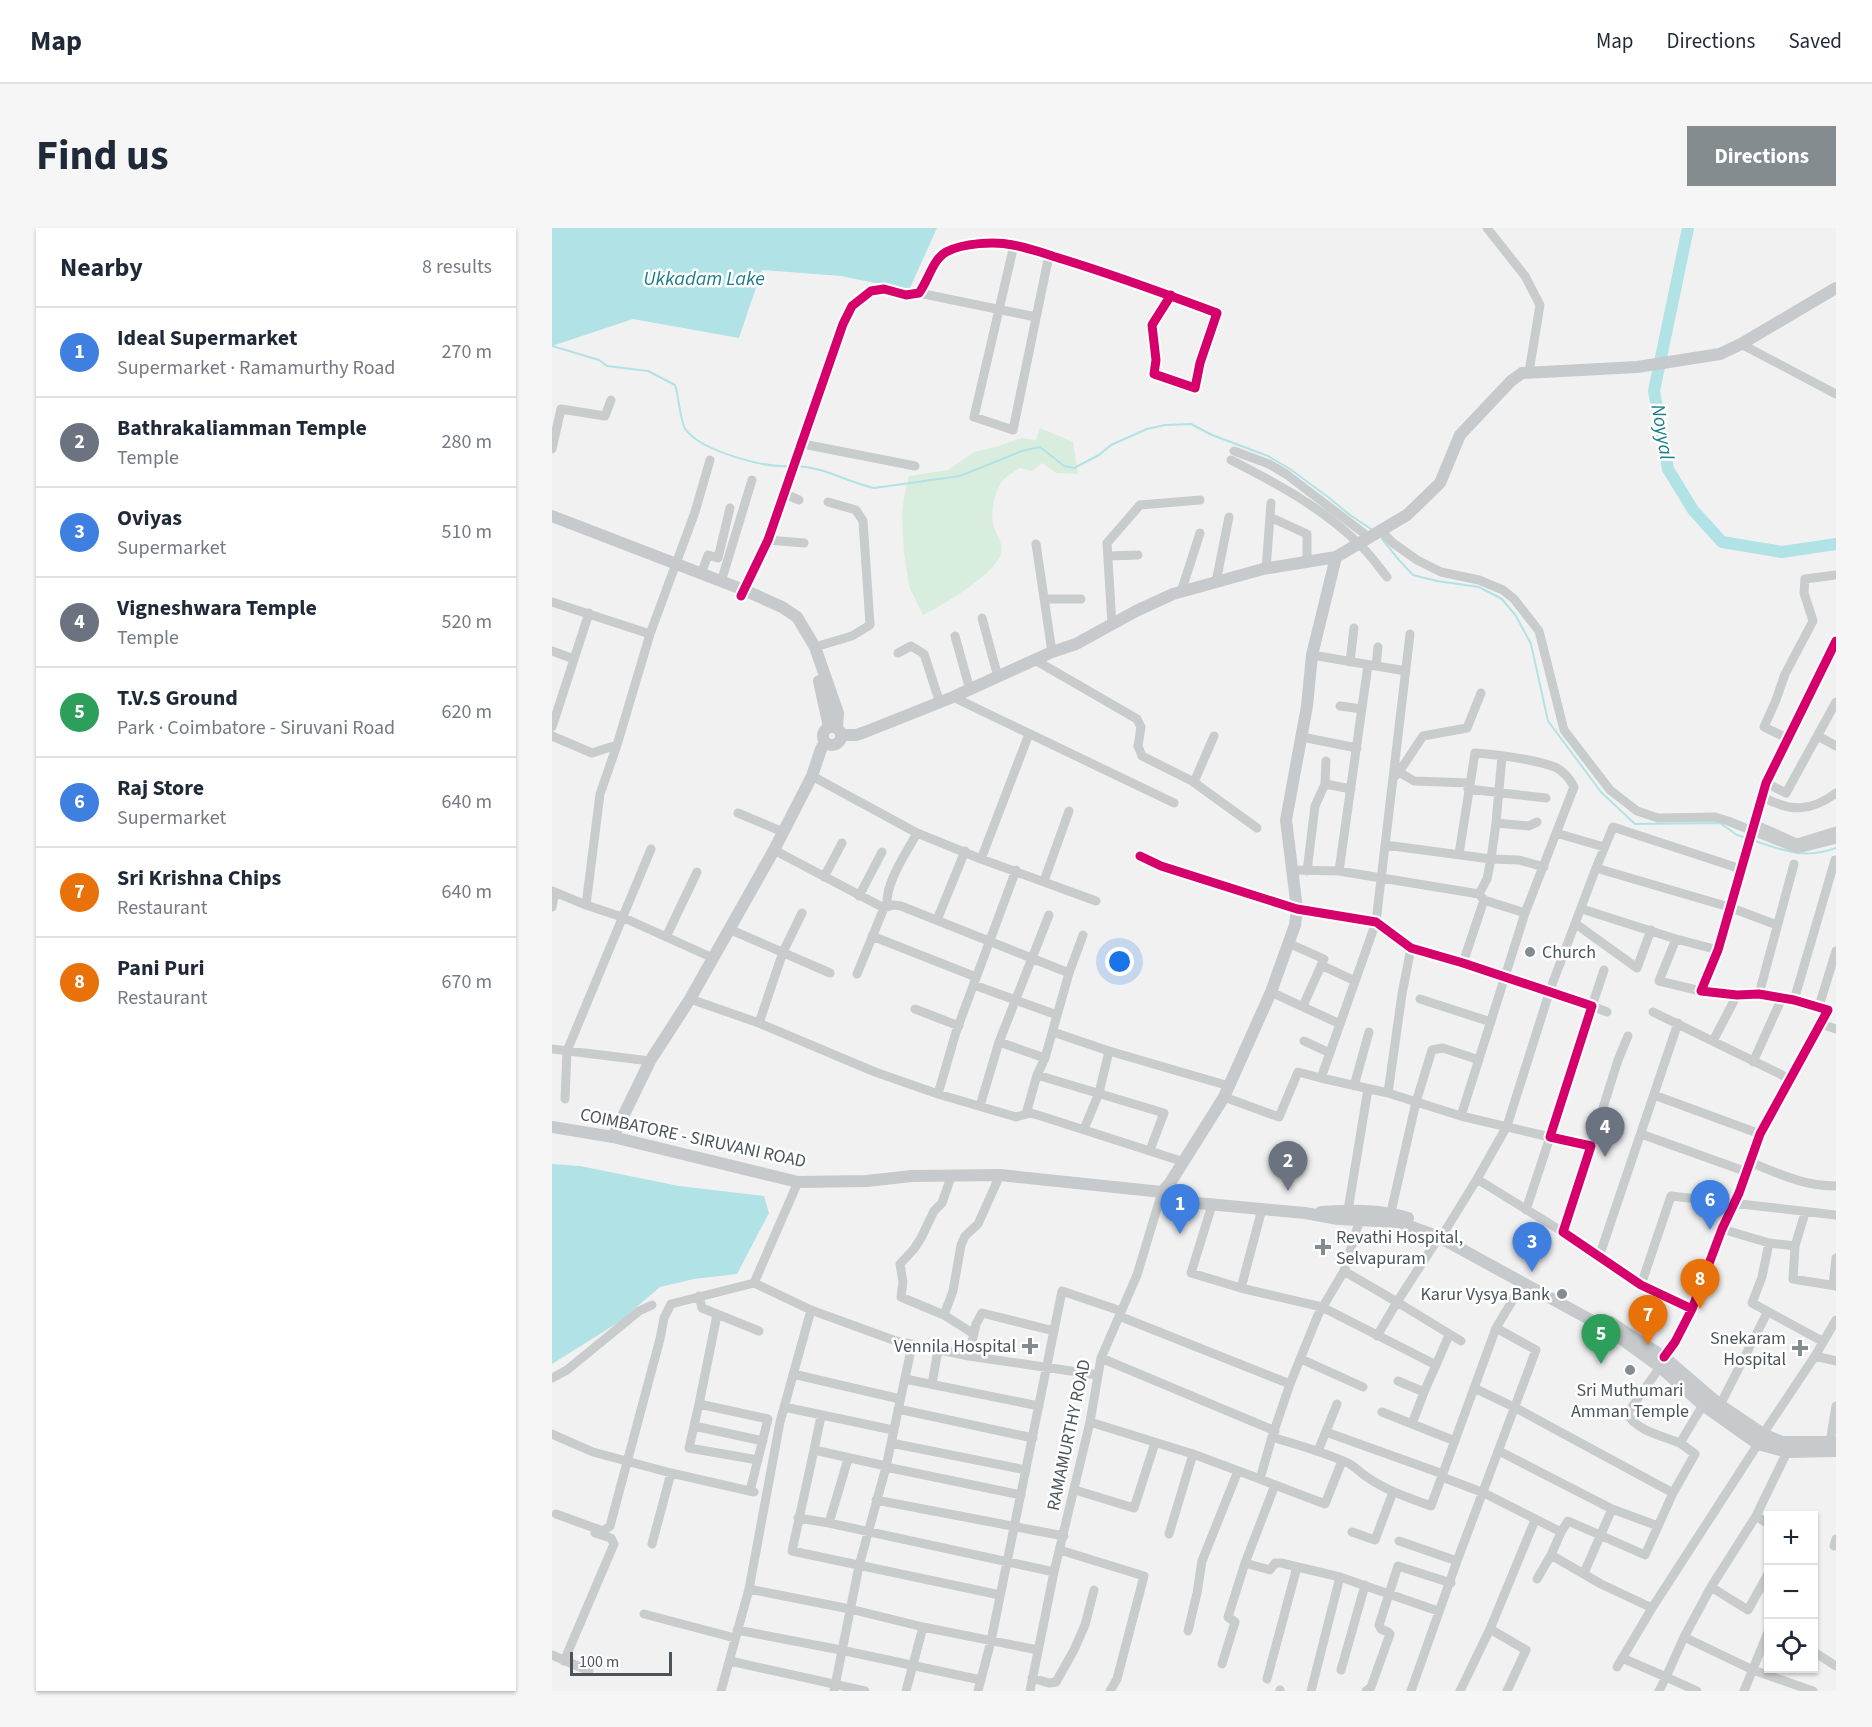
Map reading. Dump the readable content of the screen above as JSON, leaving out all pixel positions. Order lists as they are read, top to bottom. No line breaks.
{"streets":{"main road":["COIMBATORE - SIRUVANI ROAD"],"street":["RAMAMURTHY ROAD"]},"crossings":[["COIMBATORE - SIRUVANI ROAD","RAMAMURTHY ROAD"]],"water":["Ukkadam Lake","Noyyal"],"places":{"other":["Church","Karur Vysya Bank","Sri Muthumari Amman Temple"],"health":["Revathi Hospital, Selvapuram","Vennila Hospital","Snekaram Hospital"]},"scale_bar":"100 m","page":{"header":"Map","nav":["Map","Directions","Saved"],"title":"Find us","buttons":"Directions","heading":["Nearby","8 results"],"list":[{"mark":"1","name":"Ideal Supermarket","note":"Supermarket · Ramamurthy Road","value":"270 m"},{"mark":"2","name":"Bathrakaliamman Temple","note":"Temple","value":"280 m"},{"mark":"3","name":"Oviyas","note":"Supermarket","value":"510 m"},{"mark":"4","name":"Vigneshwara Temple","note":"Temple","value":"520 m"},{"mark":"5","name":"T.V.S Ground","note":"Park · Coimbatore - Siruvani Road","value":"620 m"},{"mark":"6","name":"Raj Store","note":"Supermarket","value":"640 m"},{"mark":"7","name":"Sri Krishna Chips","note":"Restaurant","value":"640 m"},{"mark":"8","name":"Pani Puri","note":"Restaurant","value":"670 m"}],"pins":["4","2","6","1","3","8","7","5"],"map_buttons":["+","−"],"scale":"100 m"}}
